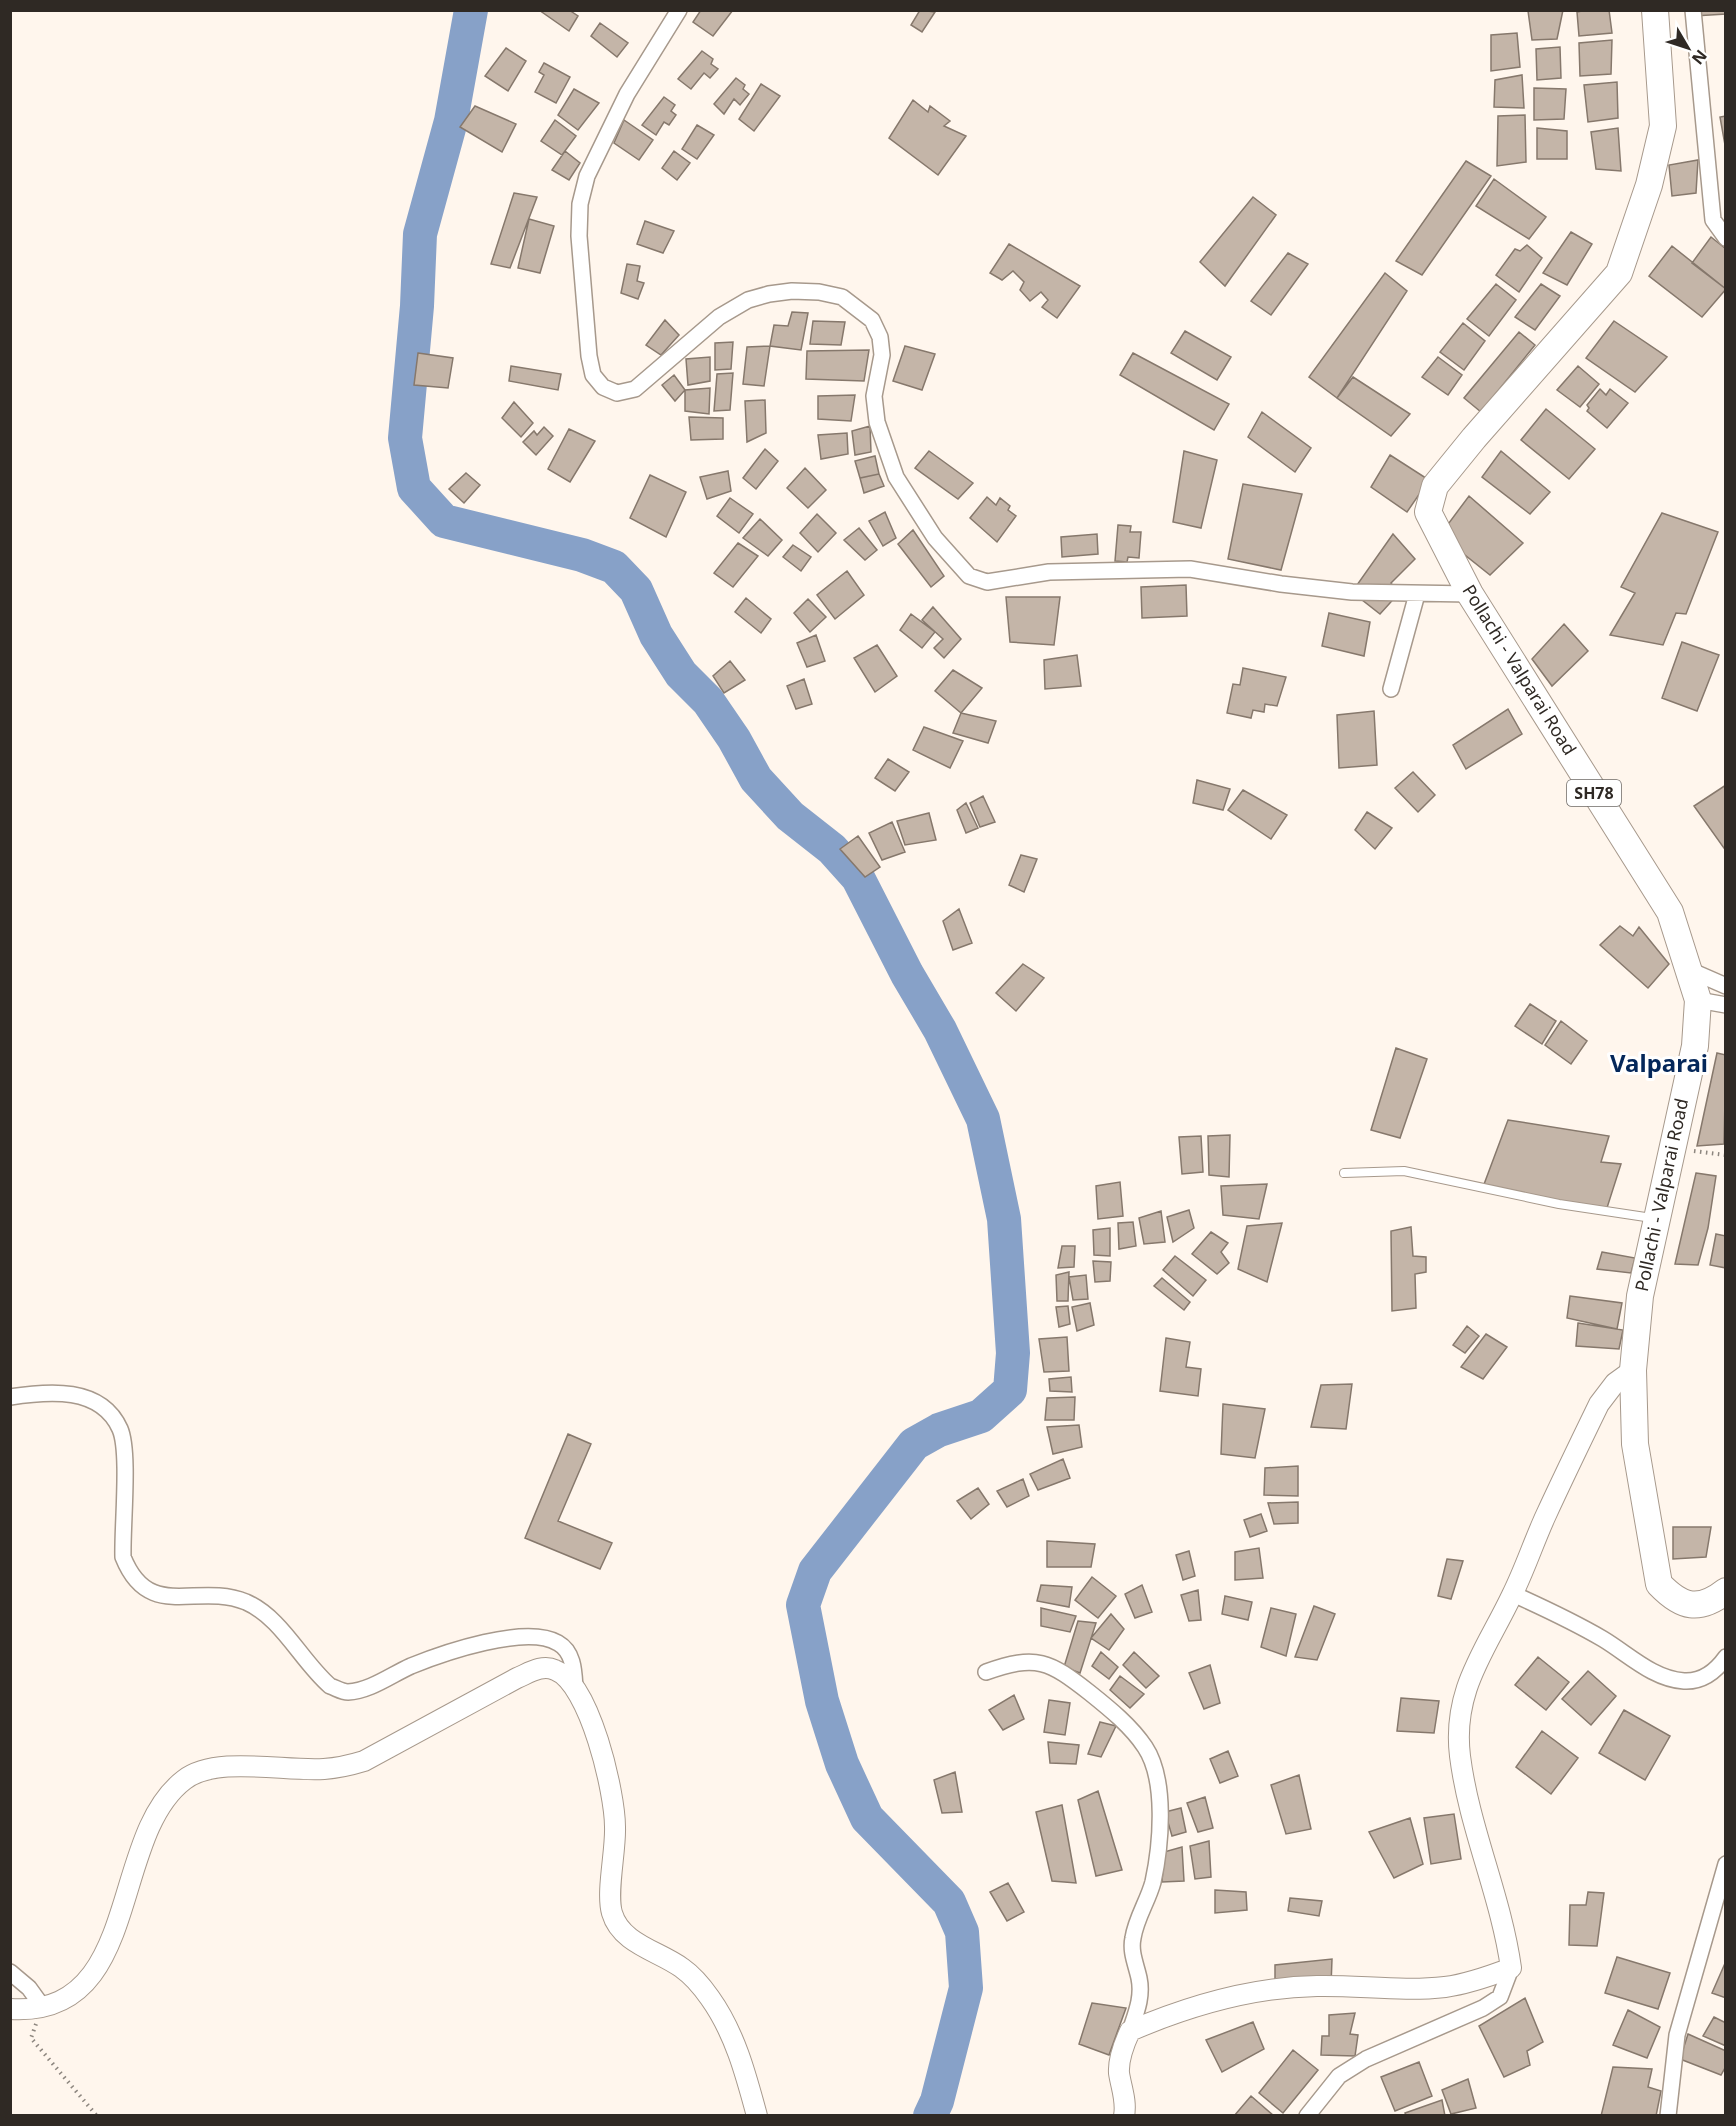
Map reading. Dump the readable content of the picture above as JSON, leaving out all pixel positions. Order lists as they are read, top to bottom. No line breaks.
{"streets":{"main road":["Pollachi - Valparai Road","SH78"]},"districts":["Valparai"],"north":"bottom right"}
